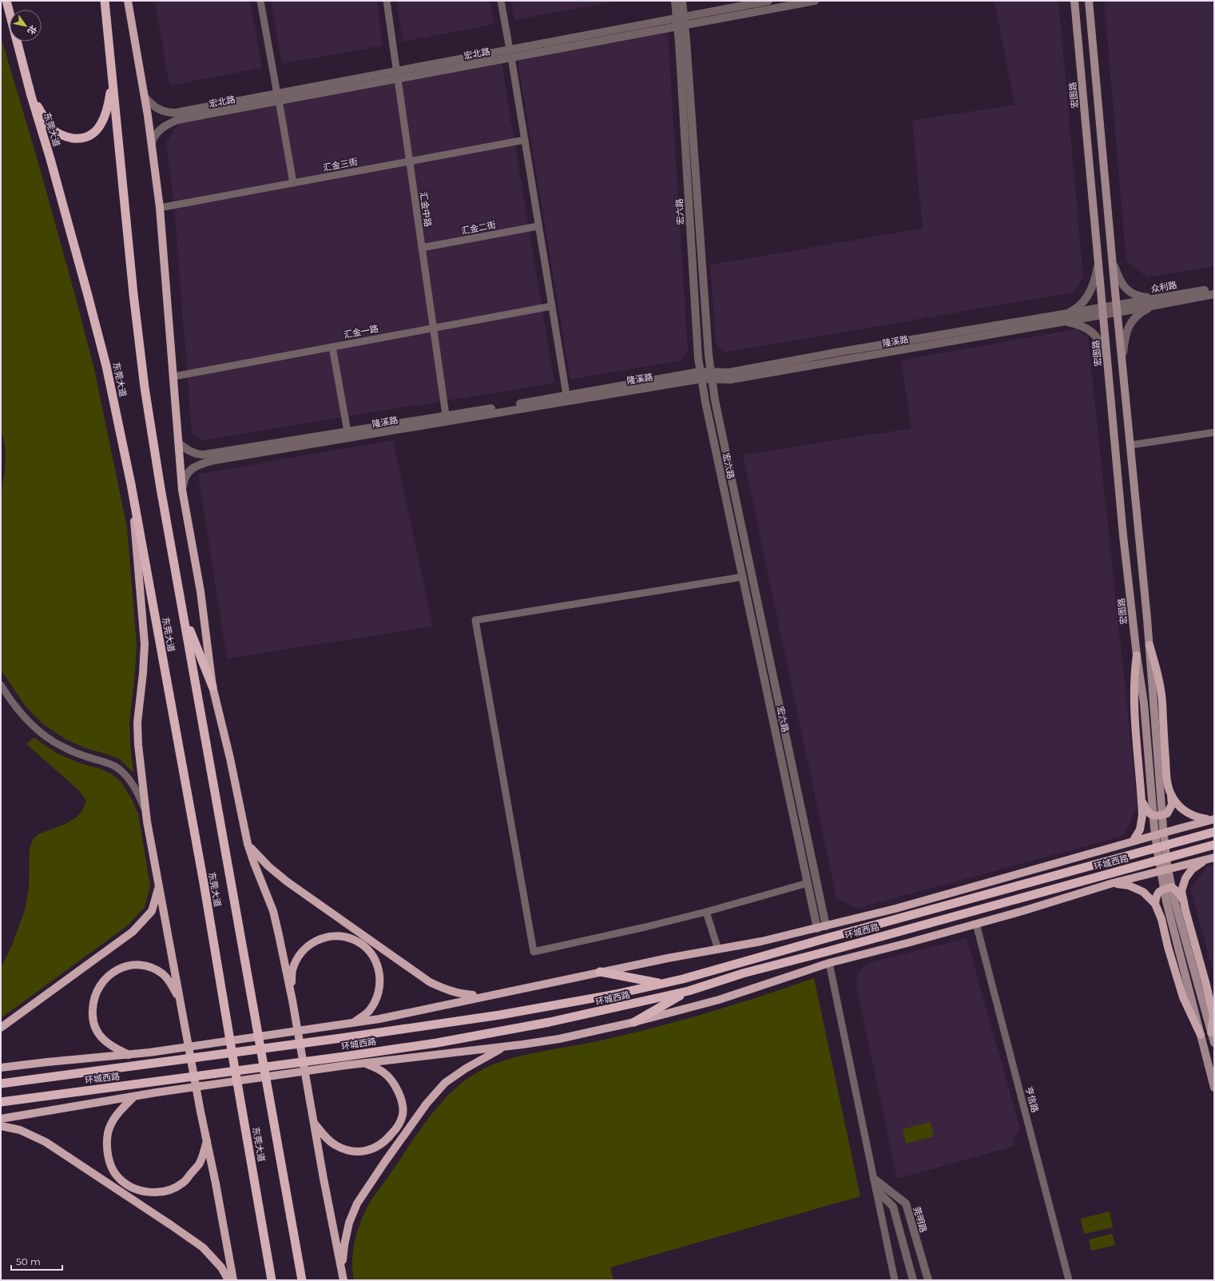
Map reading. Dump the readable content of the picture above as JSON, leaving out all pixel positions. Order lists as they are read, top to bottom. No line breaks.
{"streets":{"highway":["东莞大道","环城西路"],"main road":["宏图路"],"street":["宏北路","汇金三街","汇金中路","宏六路","汇金二街","众利路","汇金一路","隆溪路","亨信路","莞明路"]},"crossings":[["宏北路","汇金中路"],["宏北路","宏六路"],["宏图路","隆溪路"],["汇金三街","汇金中路"],["汇金中路","汇金二街"],["汇金中路","汇金一路"],["汇金中路","隆溪路"],["宏六路","隆溪路"],["众利路","隆溪路"]],"scale_bar":"50 m","north":"bottom right"}
